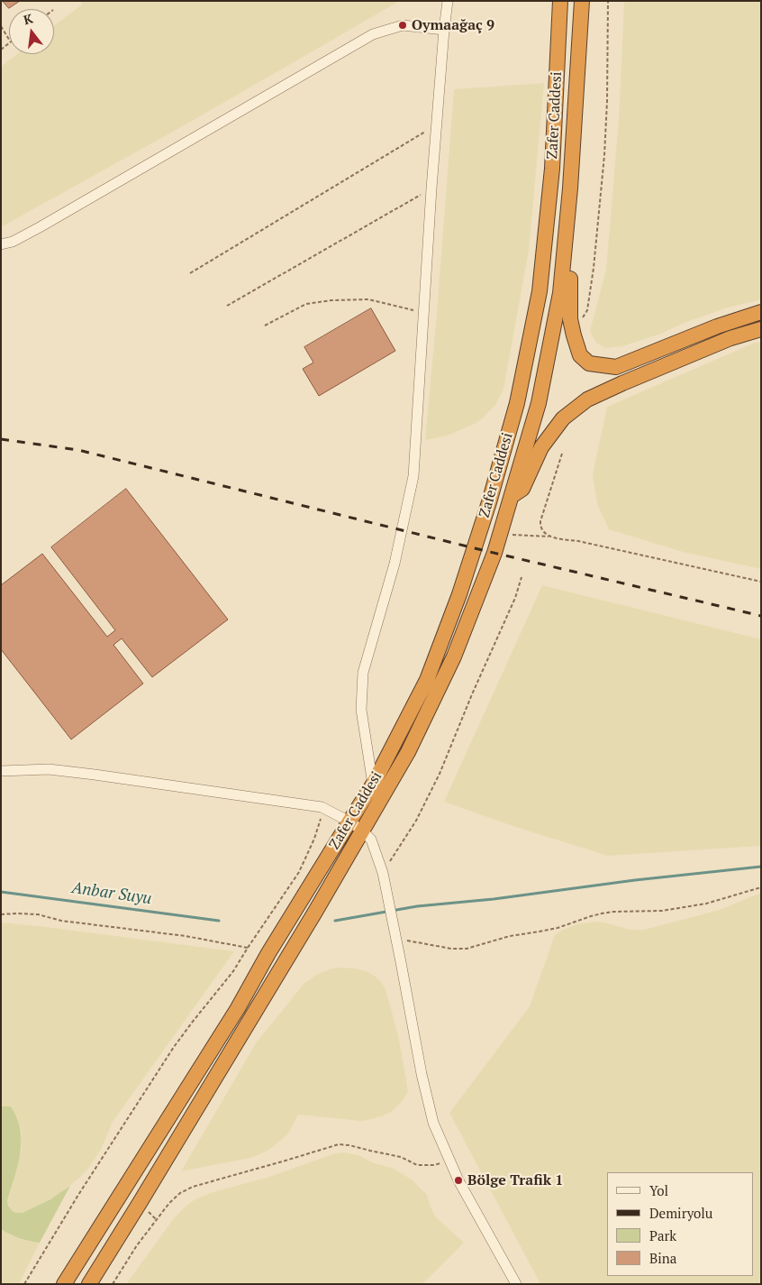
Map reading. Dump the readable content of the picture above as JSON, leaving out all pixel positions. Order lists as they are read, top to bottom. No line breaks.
{"streets":{"highway":["Zafer Caddesi"]},"water":["Anbar Suyu"],"places":["Oymaağaç 9","Bölge Trafik 1"],"legend":["Yol","Demiryolu","Park","Bina"],"north":"top"}
